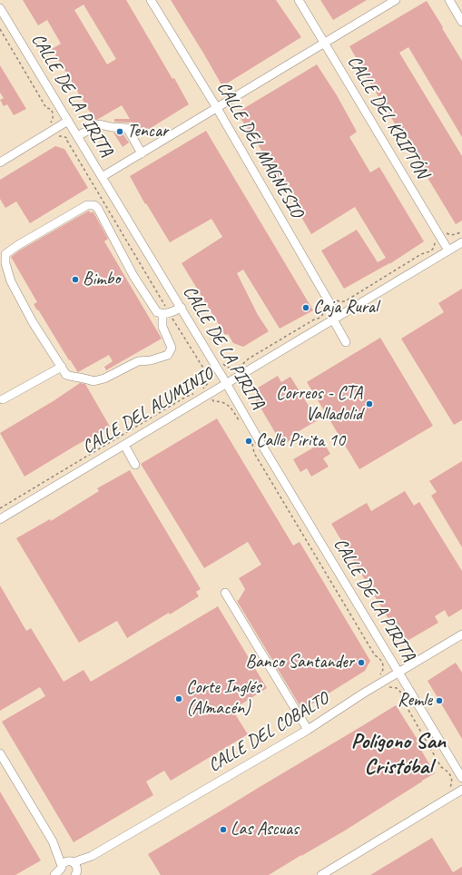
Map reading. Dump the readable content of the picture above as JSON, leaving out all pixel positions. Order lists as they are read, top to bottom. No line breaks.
{"streets":{"street":["CALLE DE LA PIRITA","CALLE DEL KRIPTÓN","CALLE DEL MAGNESIO","CALLE DEL ALUMINIO","CALLE DEL COBALTO"]},"crossings":[["CALLE DE LA PIRITA","CALLE DEL ALUMINIO"],["CALLE DE LA PIRITA","CALLE DEL COBALTO"],["CALLE DEL KRIPTÓN","CALLE DEL ALUMINIO"],["CALLE DEL MAGNESIO","CALLE DEL ALUMINIO"]],"districts":["Polígono San Cristóbal"],"places":["Tencar","Bimbo","Caja Rural","Correos - CTA Valladolid","Calle Pirita 10","Banco Santander","Corte Inglés (Almacén)","Remle","Las Ascuas"]}
